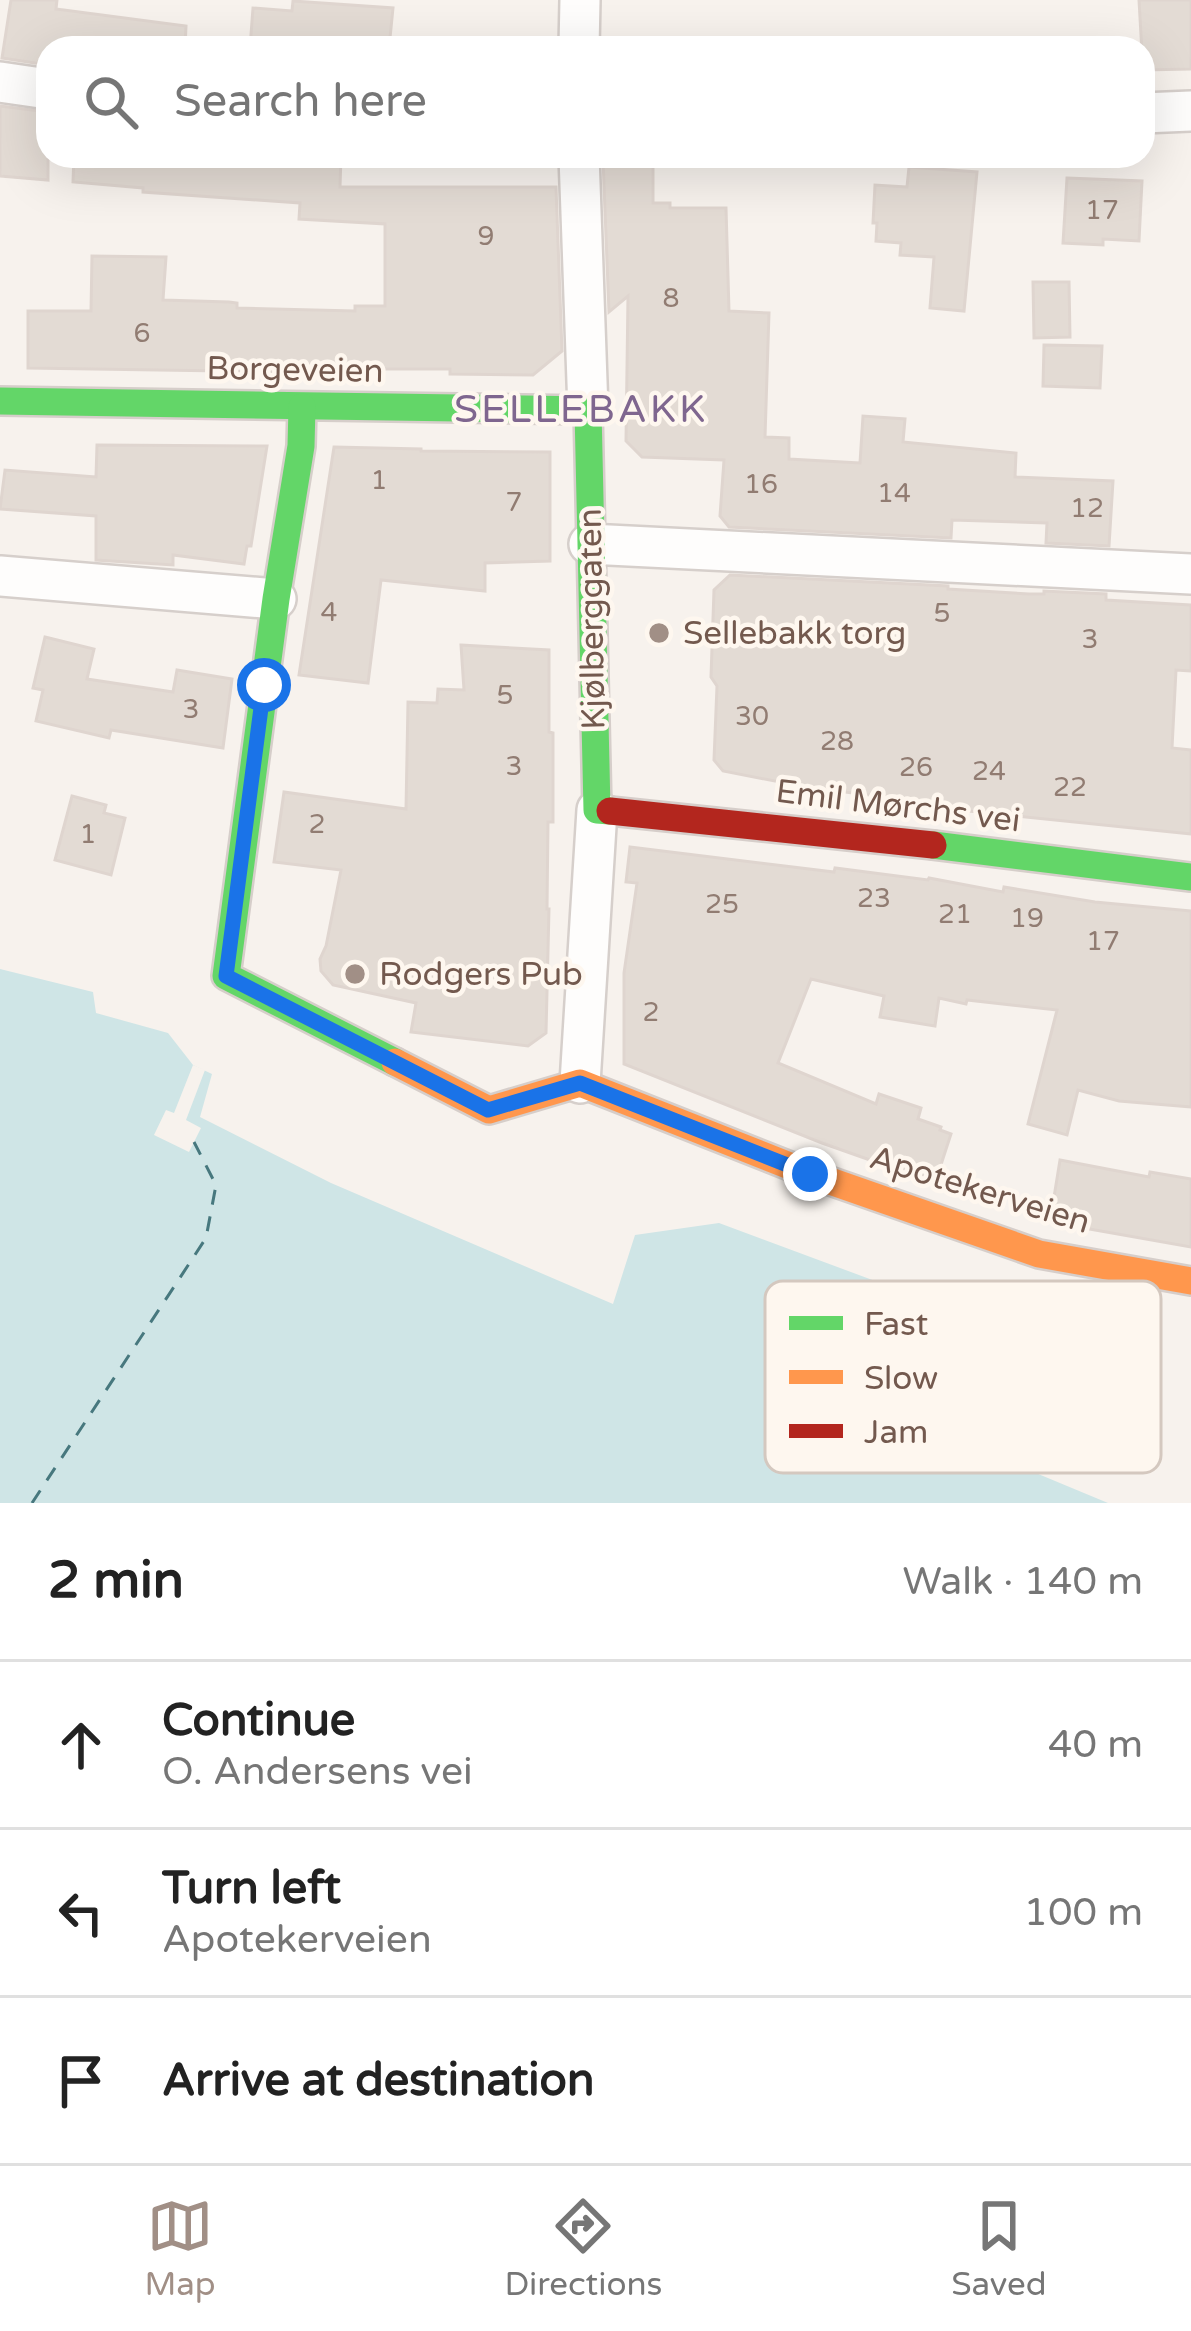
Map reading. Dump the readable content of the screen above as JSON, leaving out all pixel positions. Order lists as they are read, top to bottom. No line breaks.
{"streets":{"street":["Borgeveien","Kjølberggaten","Emil Mørchs vei","Apotekerveien"]},"crossings":[["Borgeveien","Kjølberggaten"],["Kjølberggaten","Emil Mørchs vei"],["Kjølberggaten","Apotekerveien"]],"districts":["SELLEBAKK"],"places":["Sellebakk torg","Rodgers Pub"],"house_numbers":["17","9","8","6","1","16","14","7","12","4","5","3","5","3","30","28","3","26","24","22","2","1","23","25","21","19","17","2"],"legend":["Fast","Slow","Jam"],"page":{"search":"Search here","heading":["2 min","Walk · 140 m"],"list":[["Continue","O. Andersens vei","40 m"],["Turn left","Apotekerveien","100 m"],"Arrive at destination"],"nav":["Map","Directions","Saved"]}}
